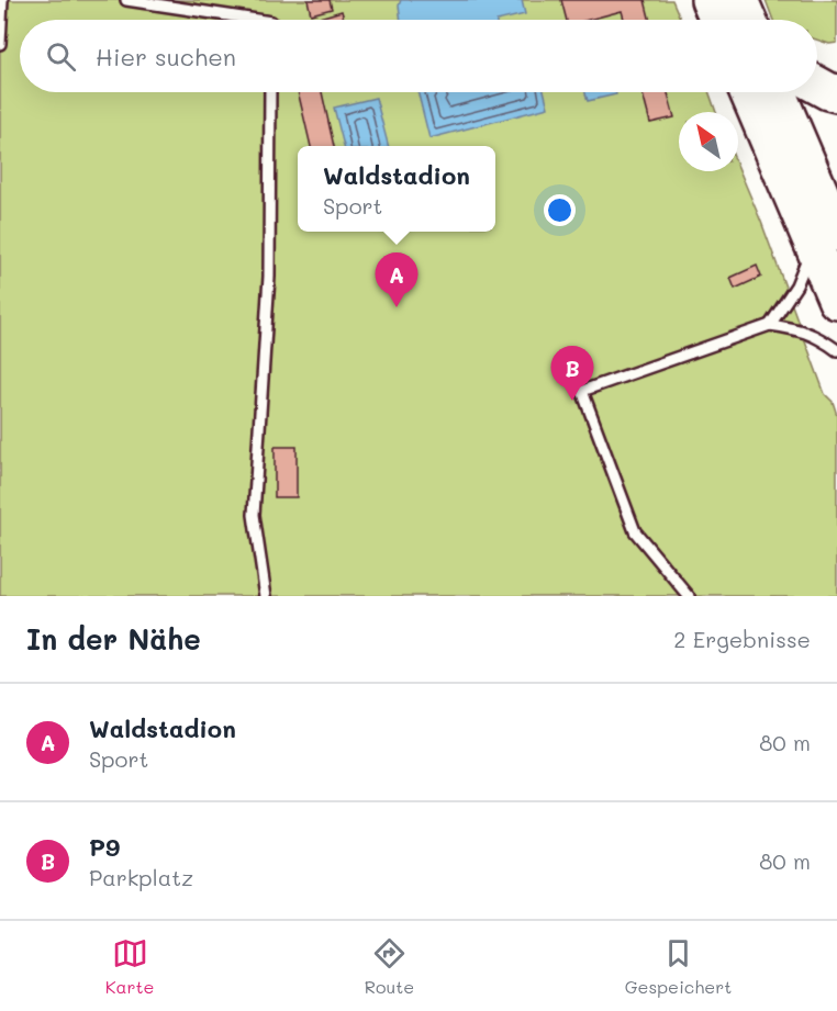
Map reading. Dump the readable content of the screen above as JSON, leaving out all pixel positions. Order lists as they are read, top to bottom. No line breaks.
{"north":"top left","page":{"search":"Hier suchen","popup":["Waldstadion","Sport"],"pins":["A","B"],"heading":["In der Nähe","2 Ergebnisse"],"list":[{"mark":"A","name":"Waldstadion","note":"Sport","value":"80 m"},{"mark":"B","name":"P9","note":"Parkplatz","value":"80 m"}],"nav":["Karte","Route","Gespeichert"]}}
